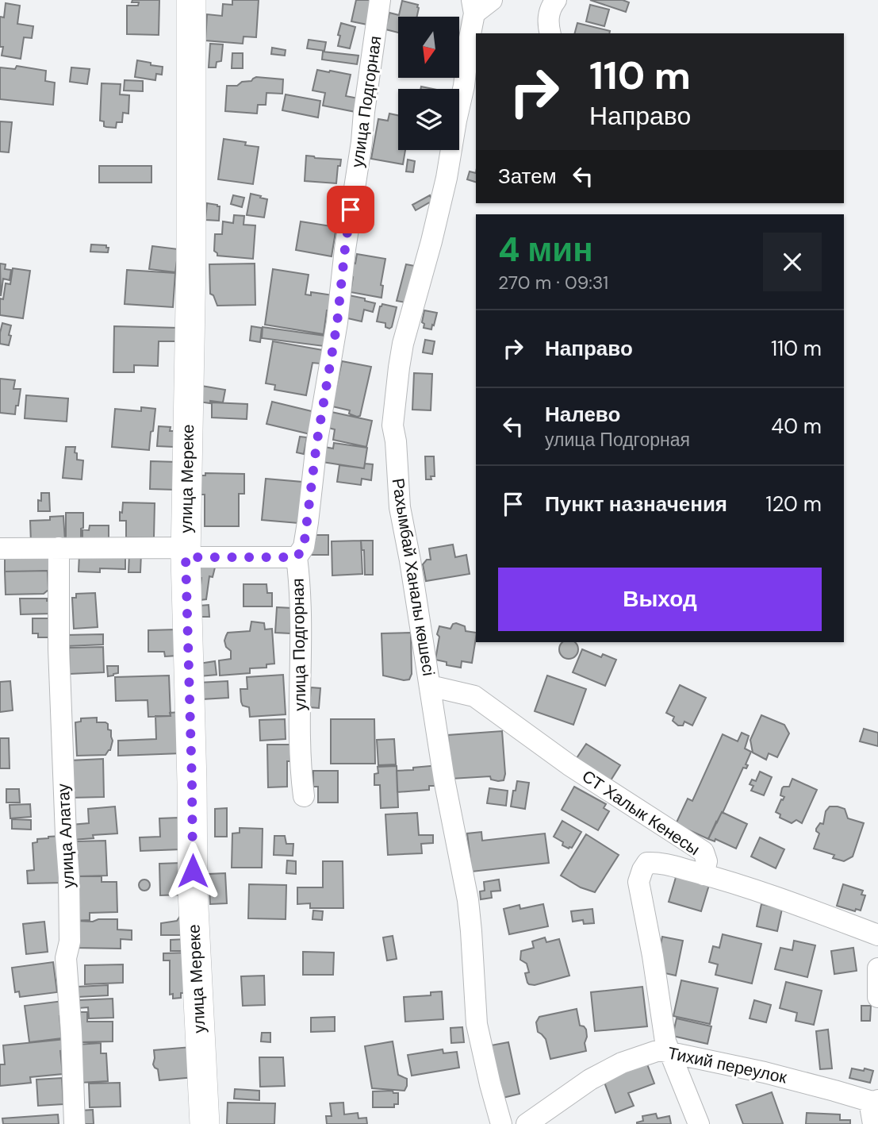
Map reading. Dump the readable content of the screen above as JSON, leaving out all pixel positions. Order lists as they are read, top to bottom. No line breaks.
{"streets":{"street":["улица Подгорная","улица Мереке","Рахымбай Ханалы көшесі","СТ Халык Кенесы","улица Алатау","Тихий переулок"]},"crossings":[["Рахымбай Ханалы көшесі","СТ Халык Кенесы"]],"north":"bottom","page":{"turn":["110 m","Направо"],"then":"Затем","heading":["4 мин","270 m · 09:31"],"list":[{"name":"Направо","value":"110 m"},{"name":"Налево","note":"улица Подгорная","value":"40 m"},{"name":"Пункт назначения","value":"120 m"}],"buttons":"Выход"}}
